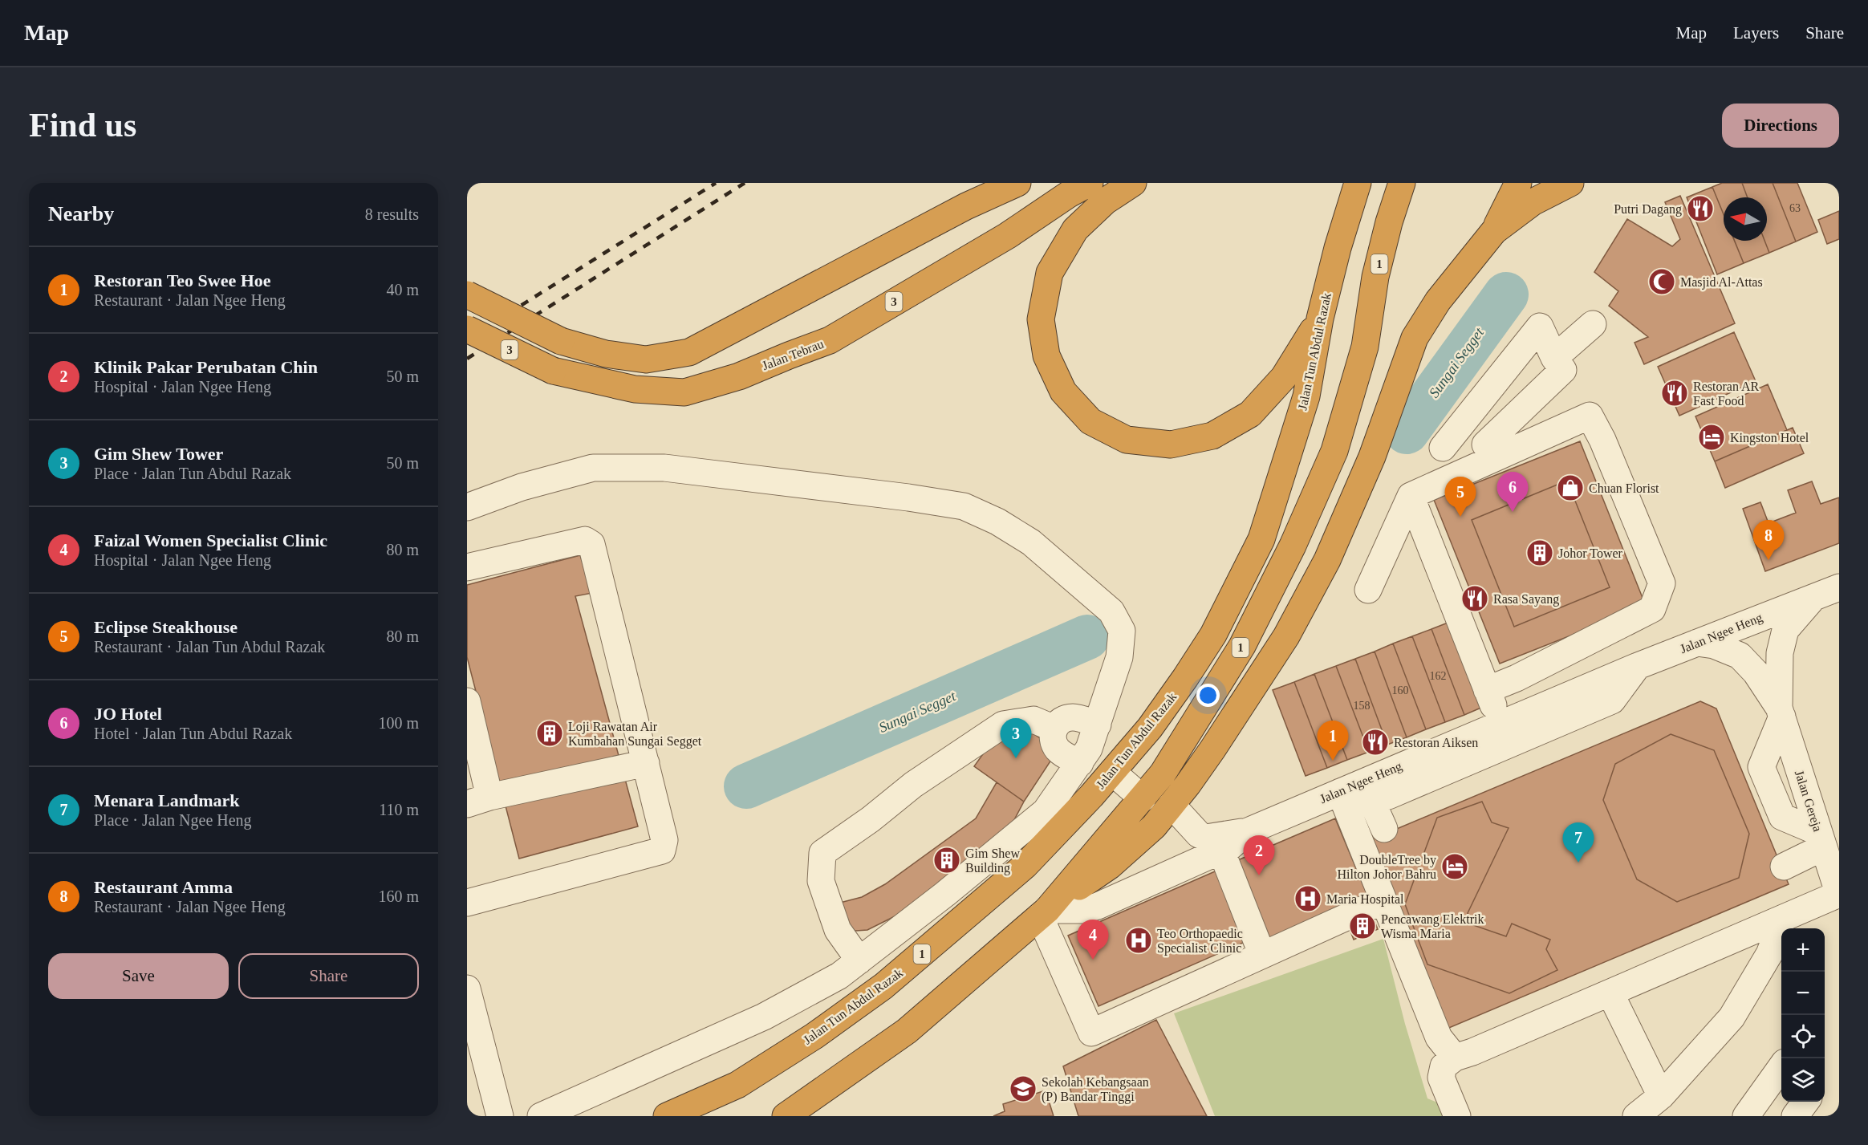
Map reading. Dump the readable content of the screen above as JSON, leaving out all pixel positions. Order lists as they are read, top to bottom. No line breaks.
{"streets":{"highway":["1","3","Jalan Tun Abdul Razak","Jalan Tebrau"],"street":["Jalan Ngee Heng","Jalan Gereja"]},"crossings":[["1","Jalan Ngee Heng"],["Jalan Ngee Heng","Jalan Gereja"]],"water":["Sungai Segget"],"places":{"restaurant":["Putri Dagang","Restoran AR Fast Food","Rasa Sayang","Restoran Aiksen"],"mosque":["Masjid Al-Attas"],"hotel":["Kingston Hotel","DoubleTree by Hilton Johor Bahru"],"shop":["Chuan Florist"],"building":["Johor Tower","Loji Rawatan Air Kumbahan Sungai Segget","Gim Shew Building","Pencawang Elektrik Wisma Maria"],"hospital":["Maria Hospital","Teo Orthopaedic Specialist Clinic"],"school or university":["Sekolah Kebangsaan (P) Bandar Tinggi"]},"house_numbers":["63","162","160","158"],"north":"left","page":{"header":"Map","nav":["Map","Layers","Share"],"buttons":["Directions",["Save","Share"]],"title":"Find us","heading":["Nearby","8 results"],"list":[{"mark":"1","name":"Restoran Teo Swee Hoe","note":"Restaurant · Jalan Ngee Heng","value":"40 m"},{"mark":"2","name":"Klinik Pakar Perubatan Chin","note":"Hospital · Jalan Ngee Heng","value":"50 m"},{"mark":"3","name":"Gim Shew Tower","note":"Place · Jalan Tun Abdul Razak","value":"50 m"},{"mark":"4","name":"Faizal Women Specialist Clinic","note":"Hospital · Jalan Ngee Heng","value":"80 m"},{"mark":"5","name":"Eclipse Steakhouse","note":"Restaurant · Jalan Tun Abdul Razak","value":"80 m"},{"mark":"6","name":"JO Hotel","note":"Hotel · Jalan Tun Abdul Razak","value":"100 m"},{"mark":"7","name":"Menara Landmark","note":"Place · Jalan Ngee Heng","value":"110 m"},{"mark":"8","name":"Restaurant Amma","note":"Restaurant · Jalan Ngee Heng","value":"160 m"}],"pins":["6","5","8","3","1","7","2","4"],"map_buttons":["+","−"]}}
